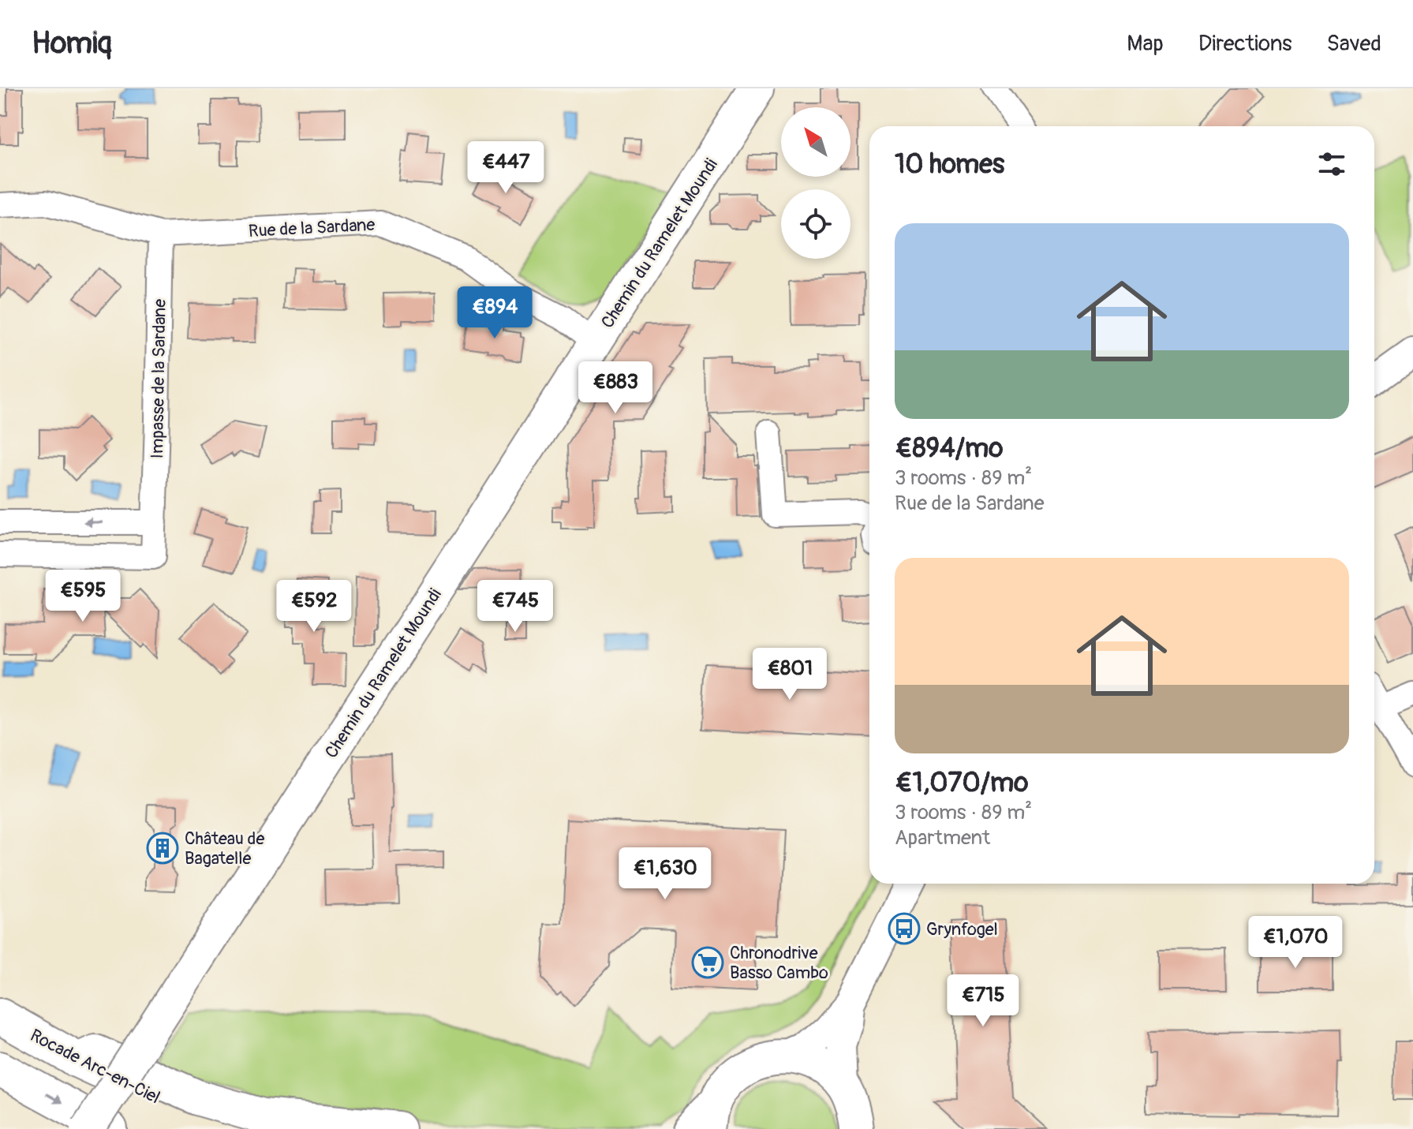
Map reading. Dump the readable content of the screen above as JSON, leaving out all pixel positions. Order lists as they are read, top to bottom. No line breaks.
{"streets":{"highway":["Rocade Arc-en-Ciel"],"main road":["Chemin du Ramelet Moundi"],"street":["Rue de la Sardane","Impasse de la Sardane"]},"crossings":[["Rue de la Sardane","Chemin du Ramelet Moundi"],["Rue de la Sardane","Impasse de la Sardane"]],"places":{"building":["Château de Bagatelle"],"bus stop":["Grynfogel"],"supermarket":["Chronodrive Basso Cambo"]},"north":"top left","page":{"header":"Homiq","nav":["Map","Directions","Saved"],"heading":"10 homes","price":["€447","€894","€883","€595","€592","€745","€801","€1,630","€1,070","€715"],"list":[{"name":"€894/mo","note":"3 rooms · 89 m² · Rue de la Sardane"},{"name":"€1,070/mo","note":"3 rooms · 89 m² · Apartment"}]}}
